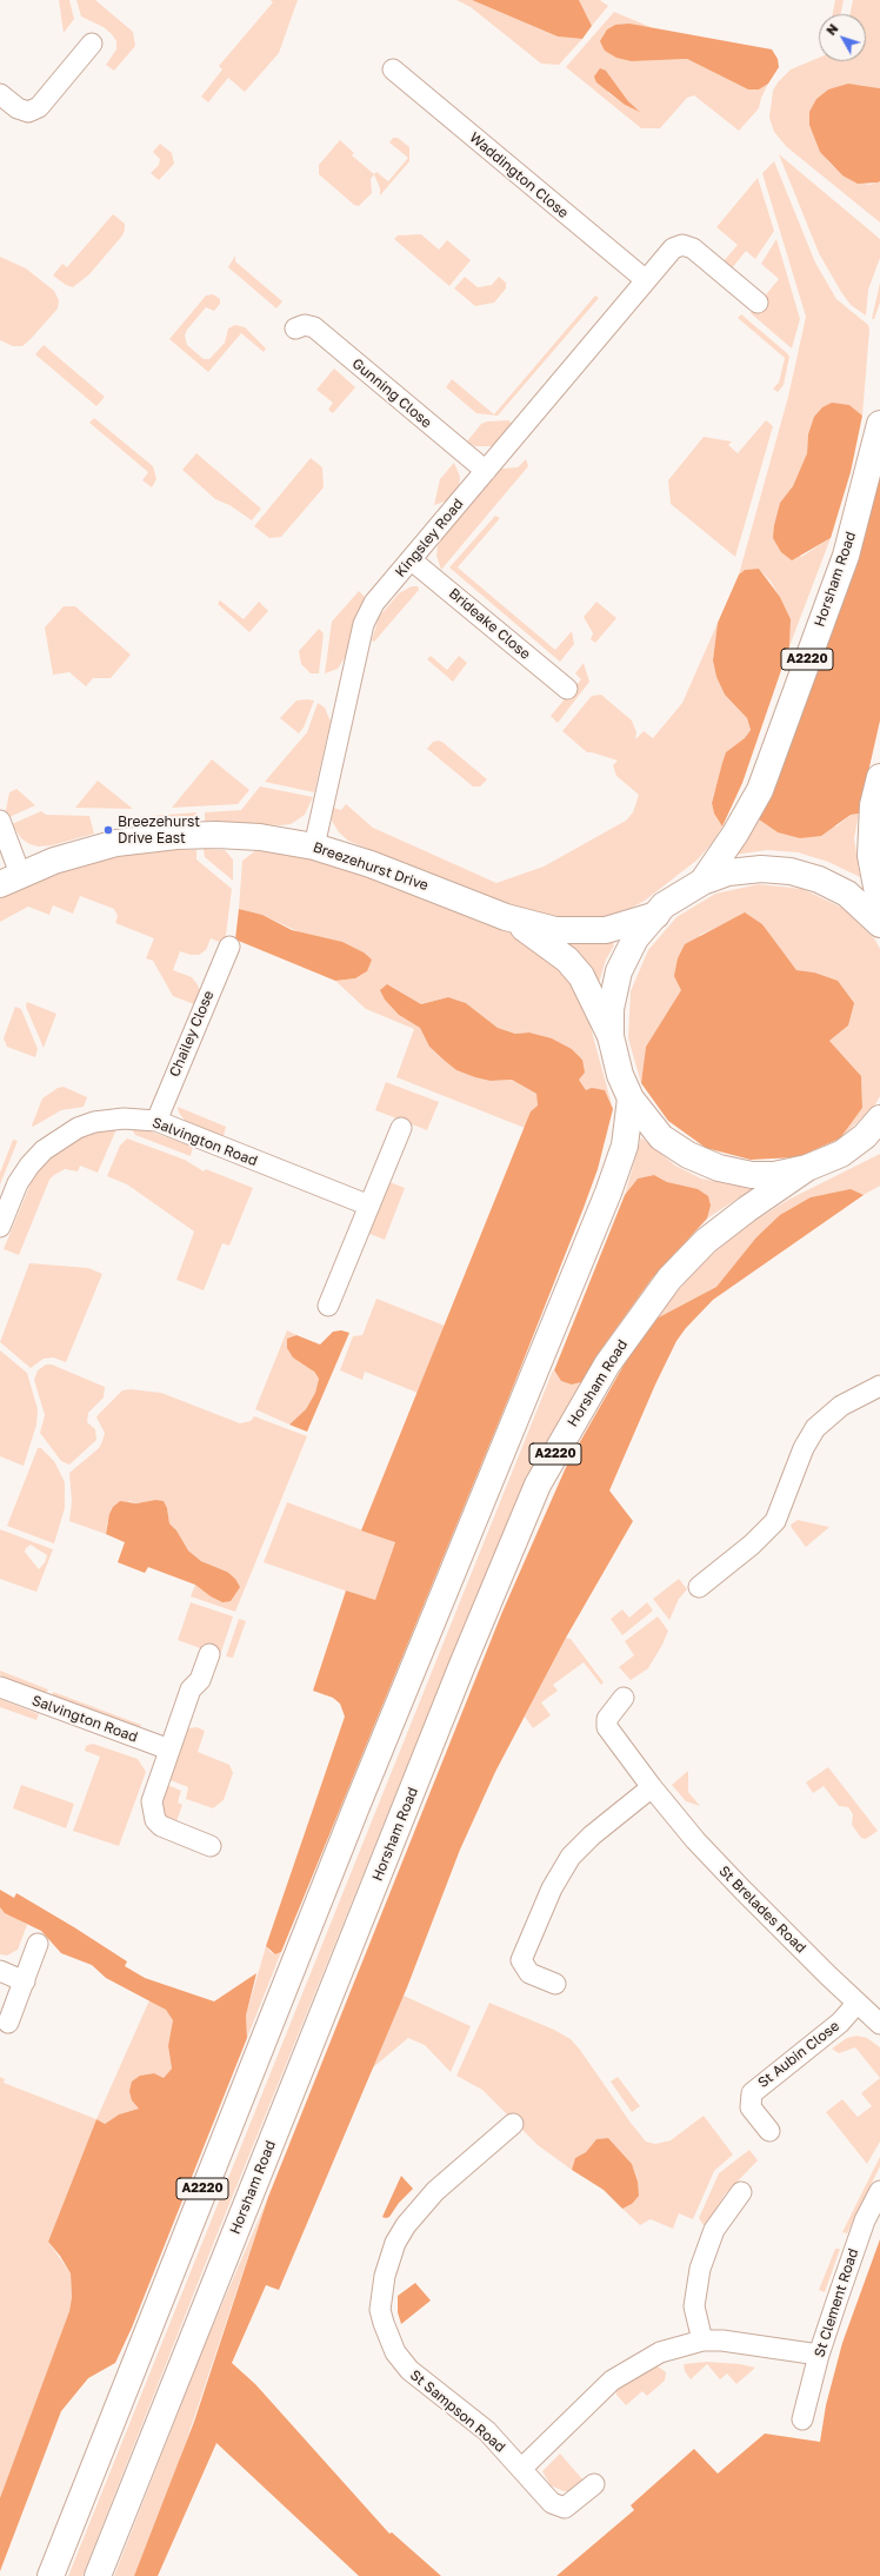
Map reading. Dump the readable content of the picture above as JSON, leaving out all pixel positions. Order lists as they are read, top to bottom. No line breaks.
{"streets":{"main road":["Horsham Road","A2220","Breezehurst Drive"],"street":["Waddington Close","Gunning Close","Kingsley Road","Brideake Close","Chailey Close","Salvington Road","St Brelades Road","St Aubin Close","St Clement Road","St Sampson Road"]},"crossings":[["Waddington Close","Kingsley Road"],["Gunning Close","Kingsley Road"],["Kingsley Road","Brideake Close"],["Kingsley Road","Breezehurst Drive"],["Chailey Close","Salvington Road"],["St Brelades Road","St Aubin Close"]],"places":["Breezehurst Drive East"],"north":"top left"}
